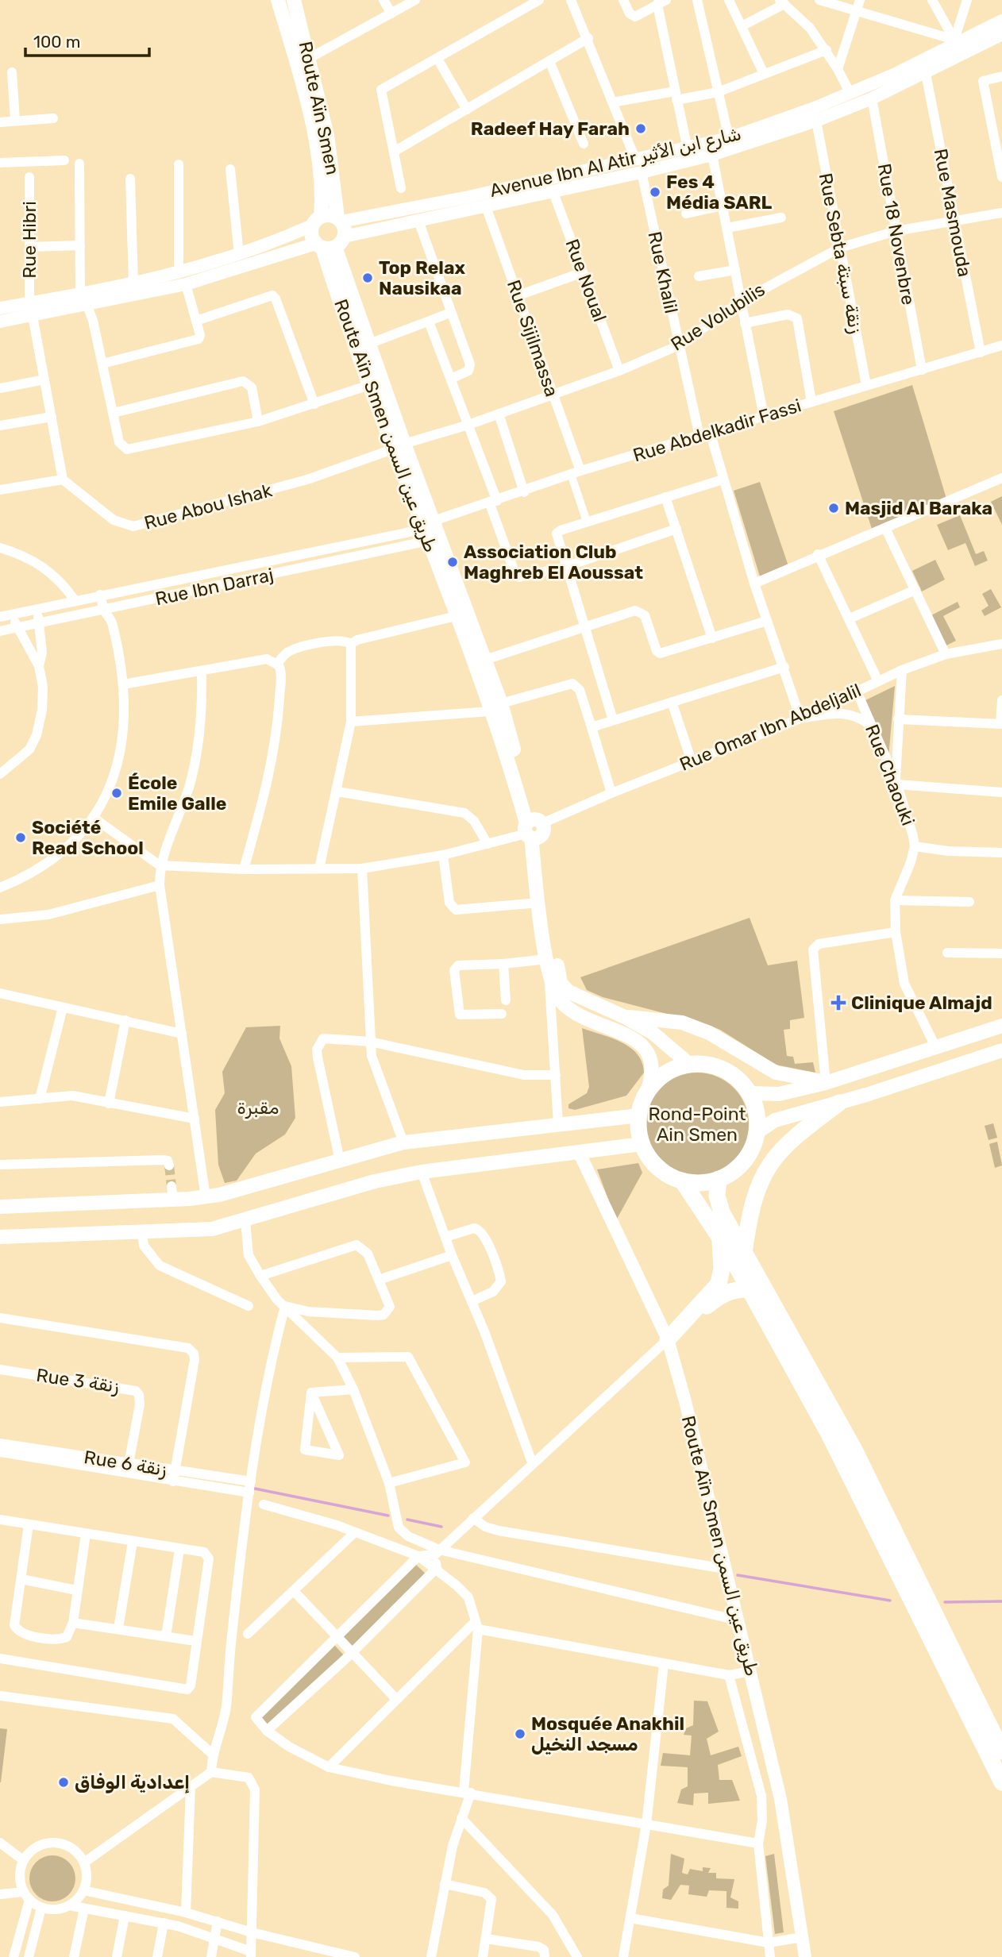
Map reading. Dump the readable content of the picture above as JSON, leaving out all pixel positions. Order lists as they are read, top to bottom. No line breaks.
{"streets":{"main road":["Route Aïn Smen","Route Aïn Smen طريق عين السمن"],"street":["Avenue Ibn Al Atir شارع ابن الأثير","Rue Masmouda","Rue 18 Novenbre","Rue Hibri","Rue Sebta زنقة سبتة","Rue Khalil","Rue Noual","Rue Volubilis","Rue Sijilmassa","Rue Abdelkadir Fassi","Rue Abou Ishak","Rue Ibn Darraj","Rue Omar Ibn Abdeljalil","Rue Chaouki","Rue 3 زنقة","Rue 6 زنقة"]},"crossings":[["Route Aïn Smen","Avenue Ibn Al Atir شارع ابن الأثير"],["Route Aïn Smen","Route Aïn Smen طريق عين السمن"],["Avenue Ibn Al Atir شارع ابن الأثير","Rue Masmouda"],["Avenue Ibn Al Atir شارع ابن الأثير","Rue 18 Novenbre"],["Avenue Ibn Al Atir شارع ابن الأثير","Rue Hibri"],["Avenue Ibn Al Atir شارع ابن الأثير","Rue Sebta زنقة سبتة"],["Avenue Ibn Al Atir شارع ابن الأثير","Rue Khalil"],["Avenue Ibn Al Atir شارع ابن الأثير","Rue Noual"],["Avenue Ibn Al Atir شارع ابن الأثير","Rue Sijilmassa"],["Avenue Ibn Al Atir شارع ابن الأثير","Route Aïn Smen طريق عين السمن"],["Rue Masmouda","Rue Volubilis"],["Rue Masmouda","Rue Abdelkadir Fassi"],["Rue 18 Novenbre","Rue Volubilis"],["Rue 18 Novenbre","Rue Abdelkadir Fassi"],["Rue Hibri","Rue Abou Ishak"],["Rue Sebta زنقة سبتة","Rue Volubilis"],["Rue Sebta زنقة سبتة","Rue Abdelkadir Fassi"],["Rue Khalil","Rue Volubilis"],["Rue Khalil","Rue Abdelkadir Fassi"],["Rue Noual","Rue Volubilis"],["Rue Volubilis","Rue Sijilmassa"],["Rue Volubilis","Route Aïn Smen طريق عين السمن"],["Rue Volubilis","Rue Abou Ishak"],["Rue Sijilmassa","Rue Abdelkadir Fassi"],["Route Aïn Smen طريق عين السمن","Rue Abdelkadir Fassi"],["Route Aïn Smen طريق عين السمن","Rue Abou Ishak"],["Route Aïn Smen طريق عين السمن","Rue Ibn Darraj"],["Route Aïn Smen طريق عين السمن","Rue Omar Ibn Abdeljalil"],["Rue Abdelkadir Fassi","Rue Ibn Darraj"],["Rue Omar Ibn Abdeljalil","Rue Chaouki"],["Rue 3 زنقة","Rue 6 زنقة"]],"parks":["مقبرة","Rond-Point Ain Smen"],"places":{"other":["Radeef Hay Farah","Fes 4 Média SARL","Top Relax Nausikaa","Masjid Al Baraka","Association Club Maghreb El Aoussat","École Emile Galle","Société Read School","Mosquée Anakhil مسجد النخيل","إعدادية الوفاق"],"health":["Clinique Almajd"]},"scale_bar":"100 m"}
